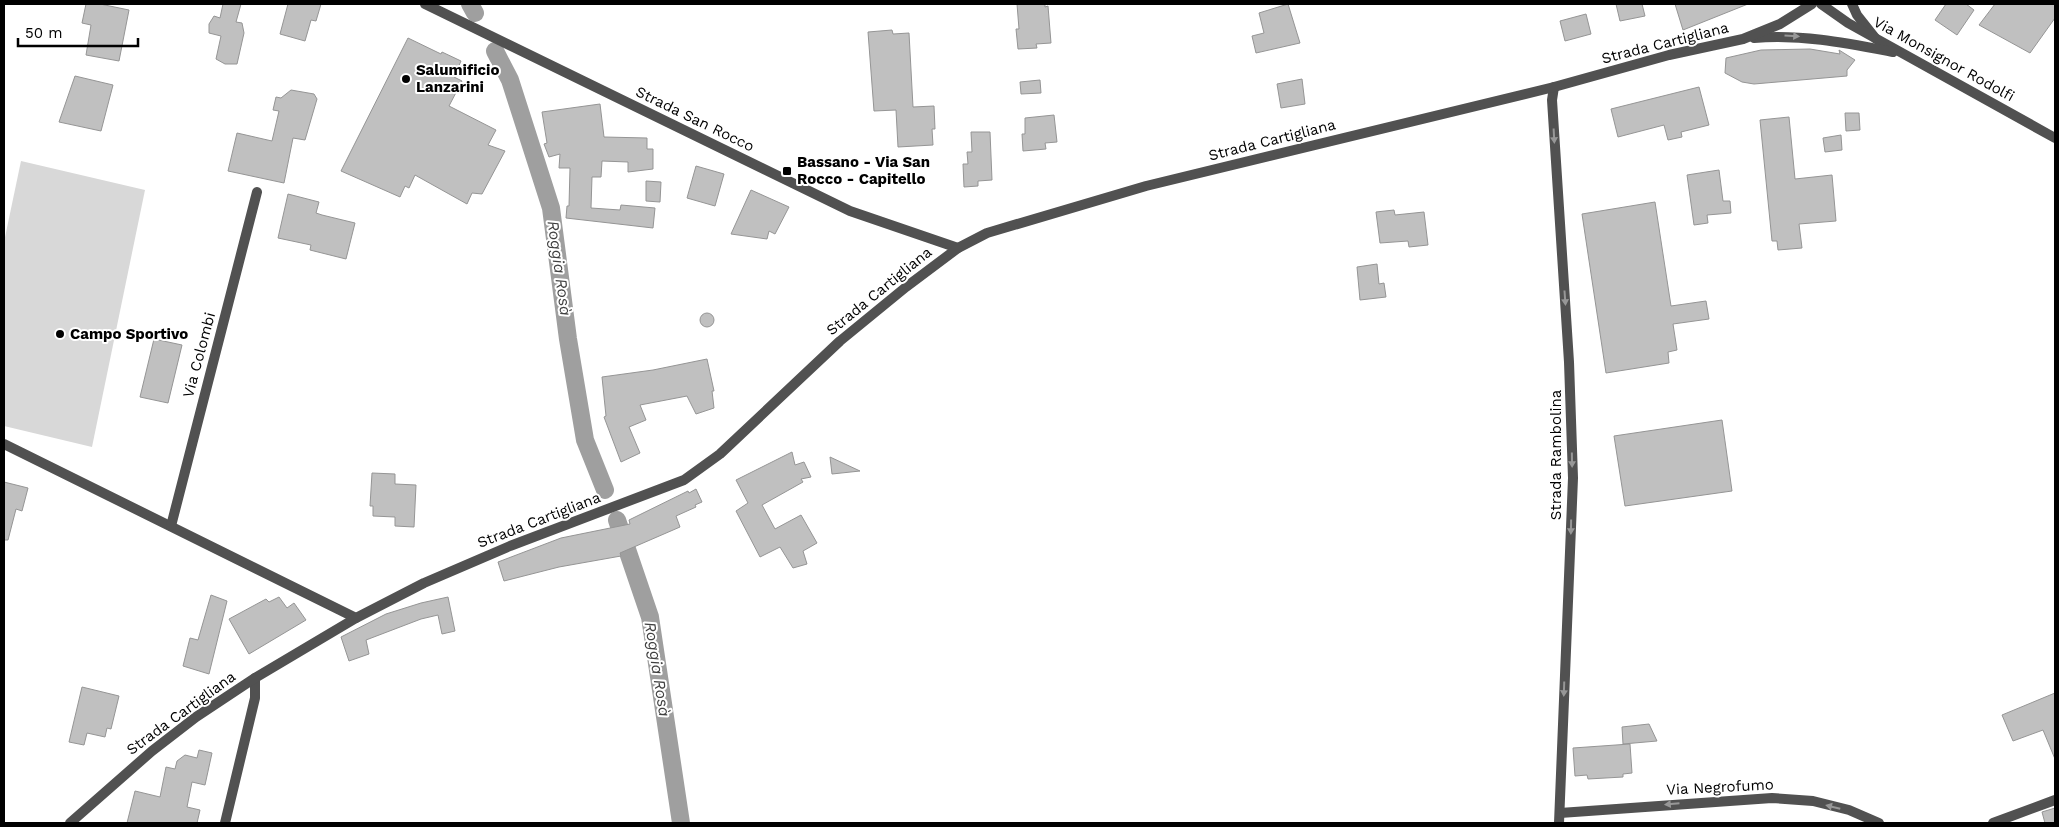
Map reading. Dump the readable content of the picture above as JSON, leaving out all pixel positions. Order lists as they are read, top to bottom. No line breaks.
{"streets":{"street":["Strada Cartigliana","Via Monsignor Rodolfi","Strada San Rocco","Via Colombi","Strada Rambolina","Via Negrofumo"]},"crossings":[["Strada Cartigliana","Strada San Rocco"],["Strada Cartigliana","Strada Rambolina"],["Strada Rambolina","Via Negrofumo"]],"one_way":["Strada Rambolina","Via Negrofumo"],"water":["Roggia Rosà"],"places":{"other":["Salumificio Lanzarini","Campo Sportivo"],"transit":["Bassano - Via San Rocco - Capitello"]},"scale_bar":"50 m"}
